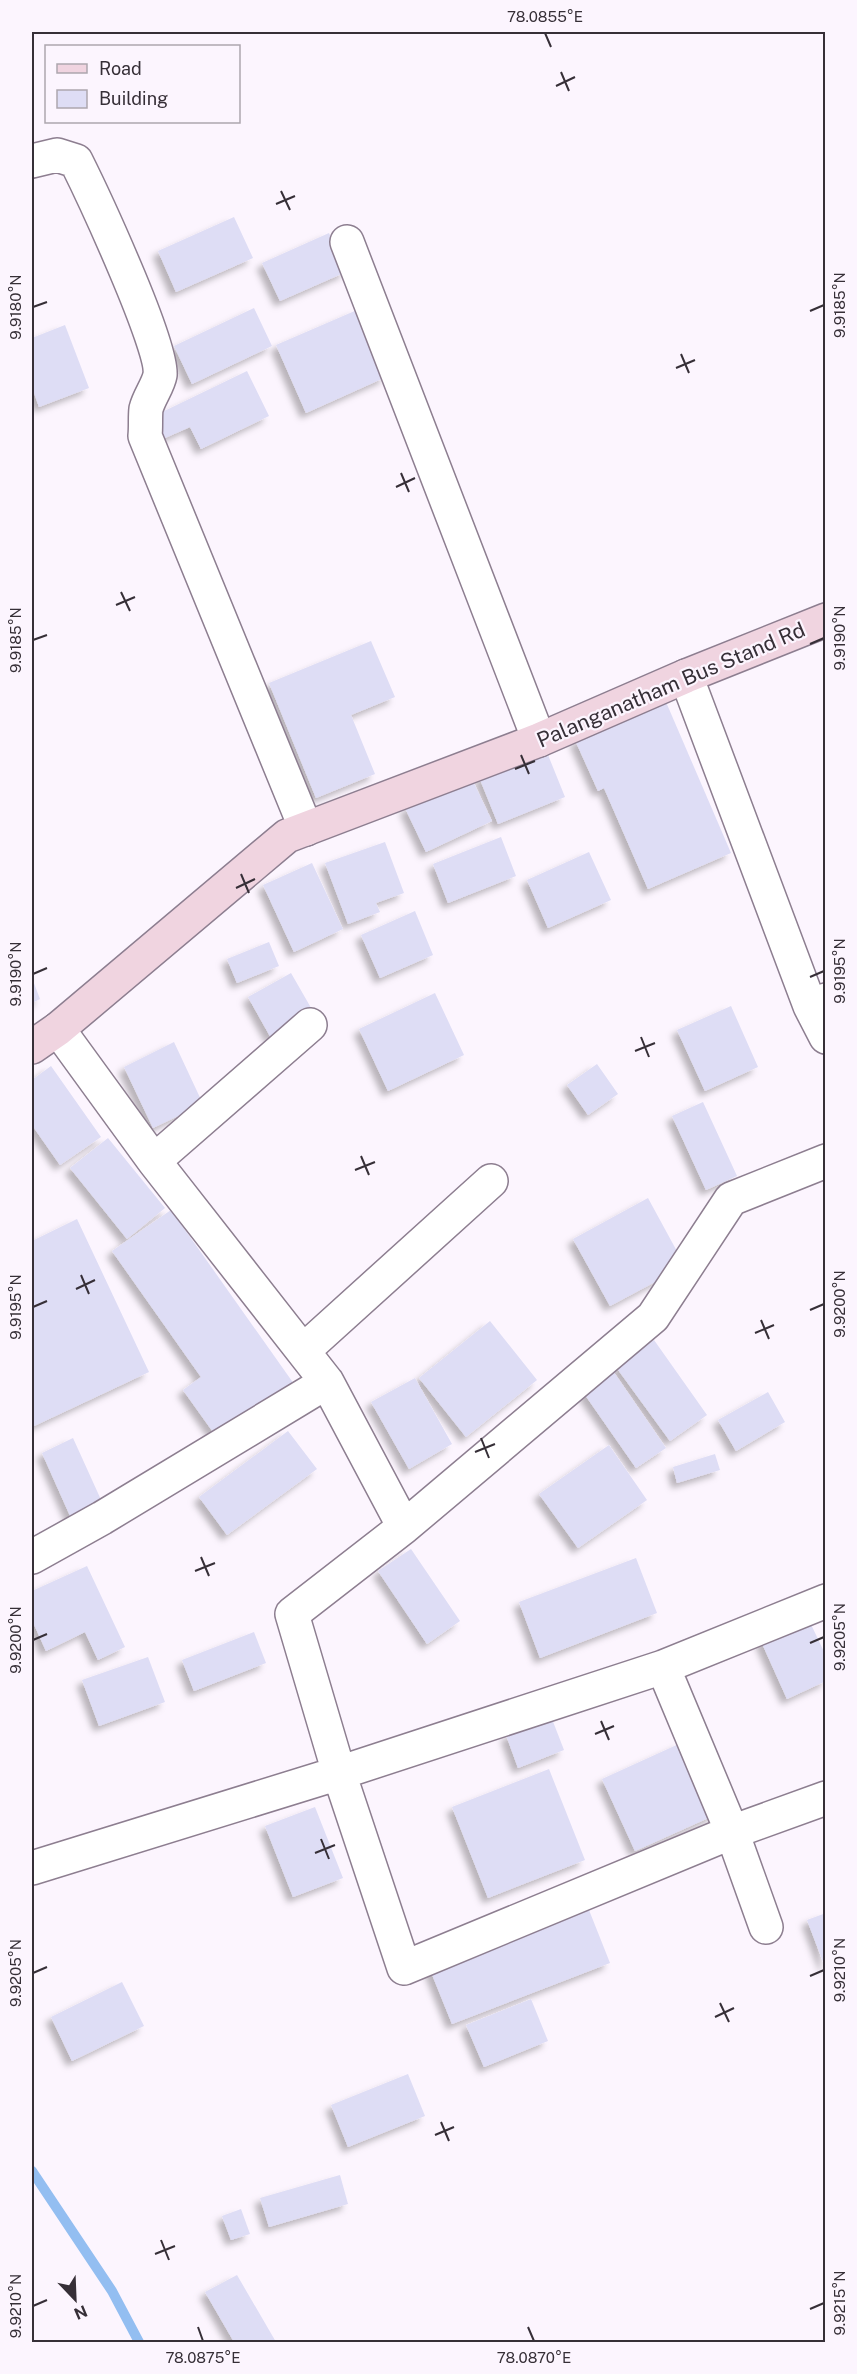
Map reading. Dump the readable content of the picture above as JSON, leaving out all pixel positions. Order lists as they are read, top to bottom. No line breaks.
{"streets":{"street":["Palanganatham Bus Stand Rd"]},"legend":["Road","Building"],"north":"bottom right","coordinates":["78.0855°E","9.9185°N","9.9180°N","9.9190°N","9.9195°N","9.9200°N","9.9205°N","9.9210°N","9.9215°N","78.0875°E","78.0870°E"]}
